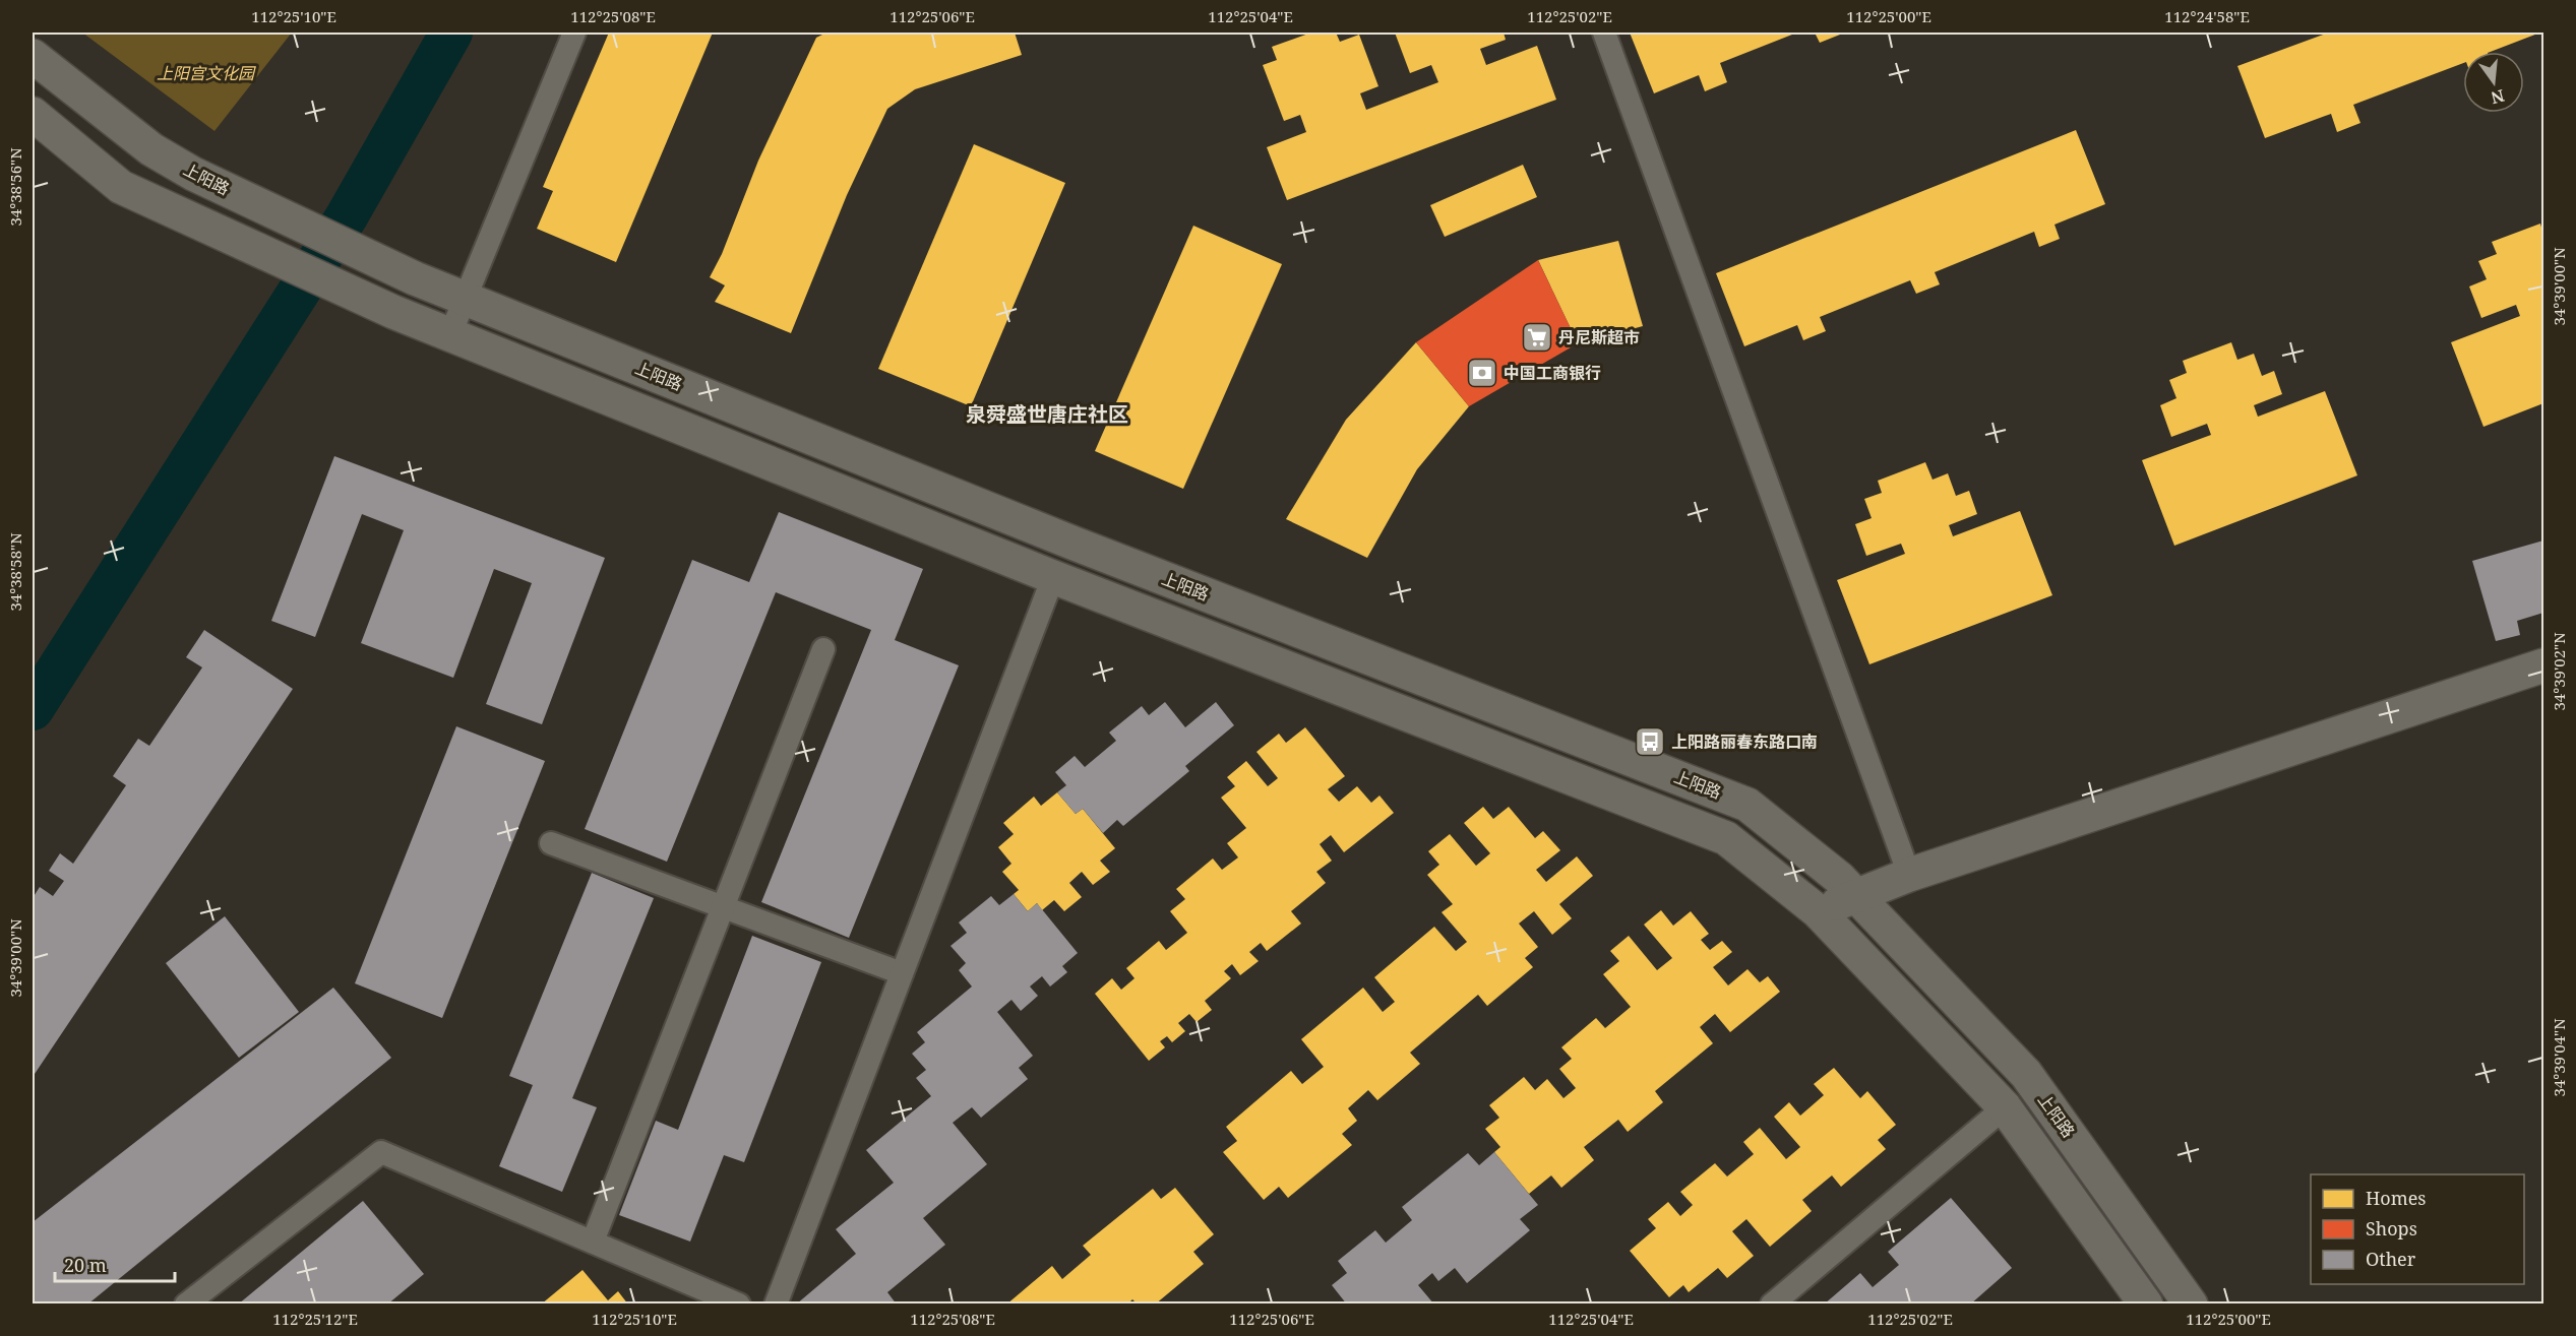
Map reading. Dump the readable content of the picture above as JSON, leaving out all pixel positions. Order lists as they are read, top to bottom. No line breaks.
{"streets":{"street":["上阳路"]},"districts":["泉舜盛世唐庄社区"],"parks":["上阳宫文化园"],"places":{"supermarket":["丹尼斯超市"],"bank":["中国工商银行"],"bus stop":["上阳路丽春东路口南"]},"legend":["Homes","Shops","Other"],"scale_bar":"20 m","north":"bottom","coordinates":["112°25'10\"E","112°25'08\"E","112°25'06\"E","112°25'04\"E","112°25'02\"E","112°25'00\"E","112°24'58\"E","34°38'56\"N","34°39'00\"N","34°38'58\"N","34°39'02\"N","34°39'04\"N","112°25'12\"E"]}
